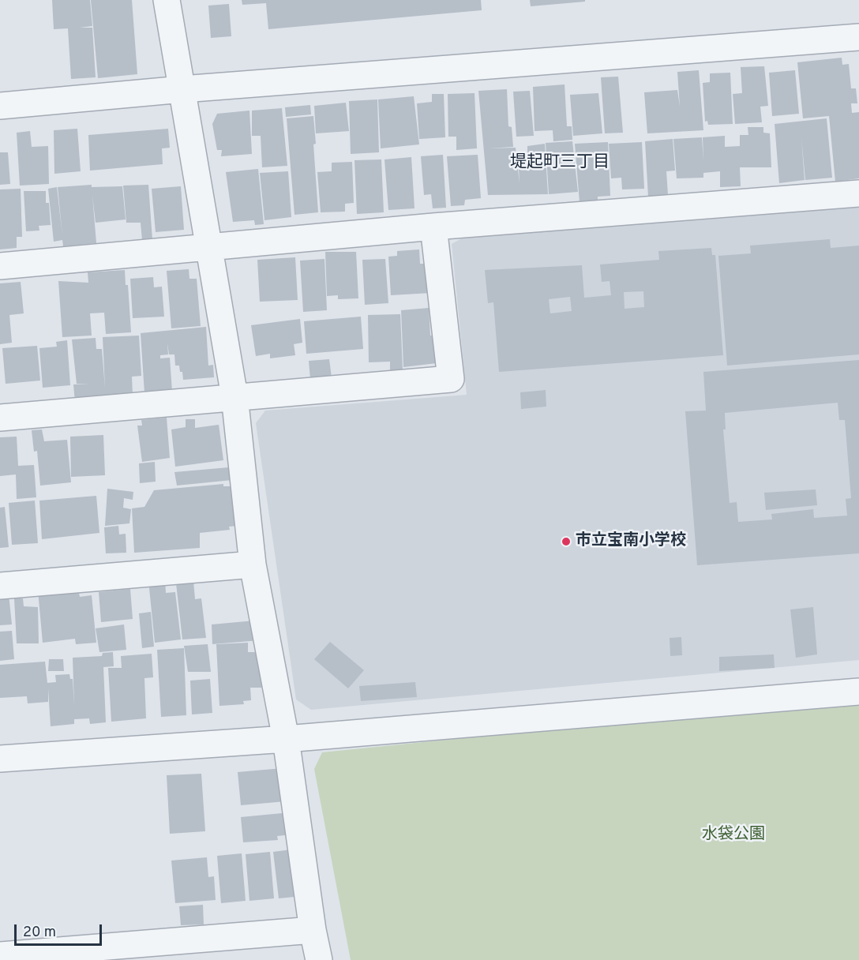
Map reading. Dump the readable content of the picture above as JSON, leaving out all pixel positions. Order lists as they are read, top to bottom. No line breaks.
{"districts":["堤起町三丁目"],"parks":["水袋公園"],"places":["市立宝南小学校"],"scale_bar":"20 m"}
